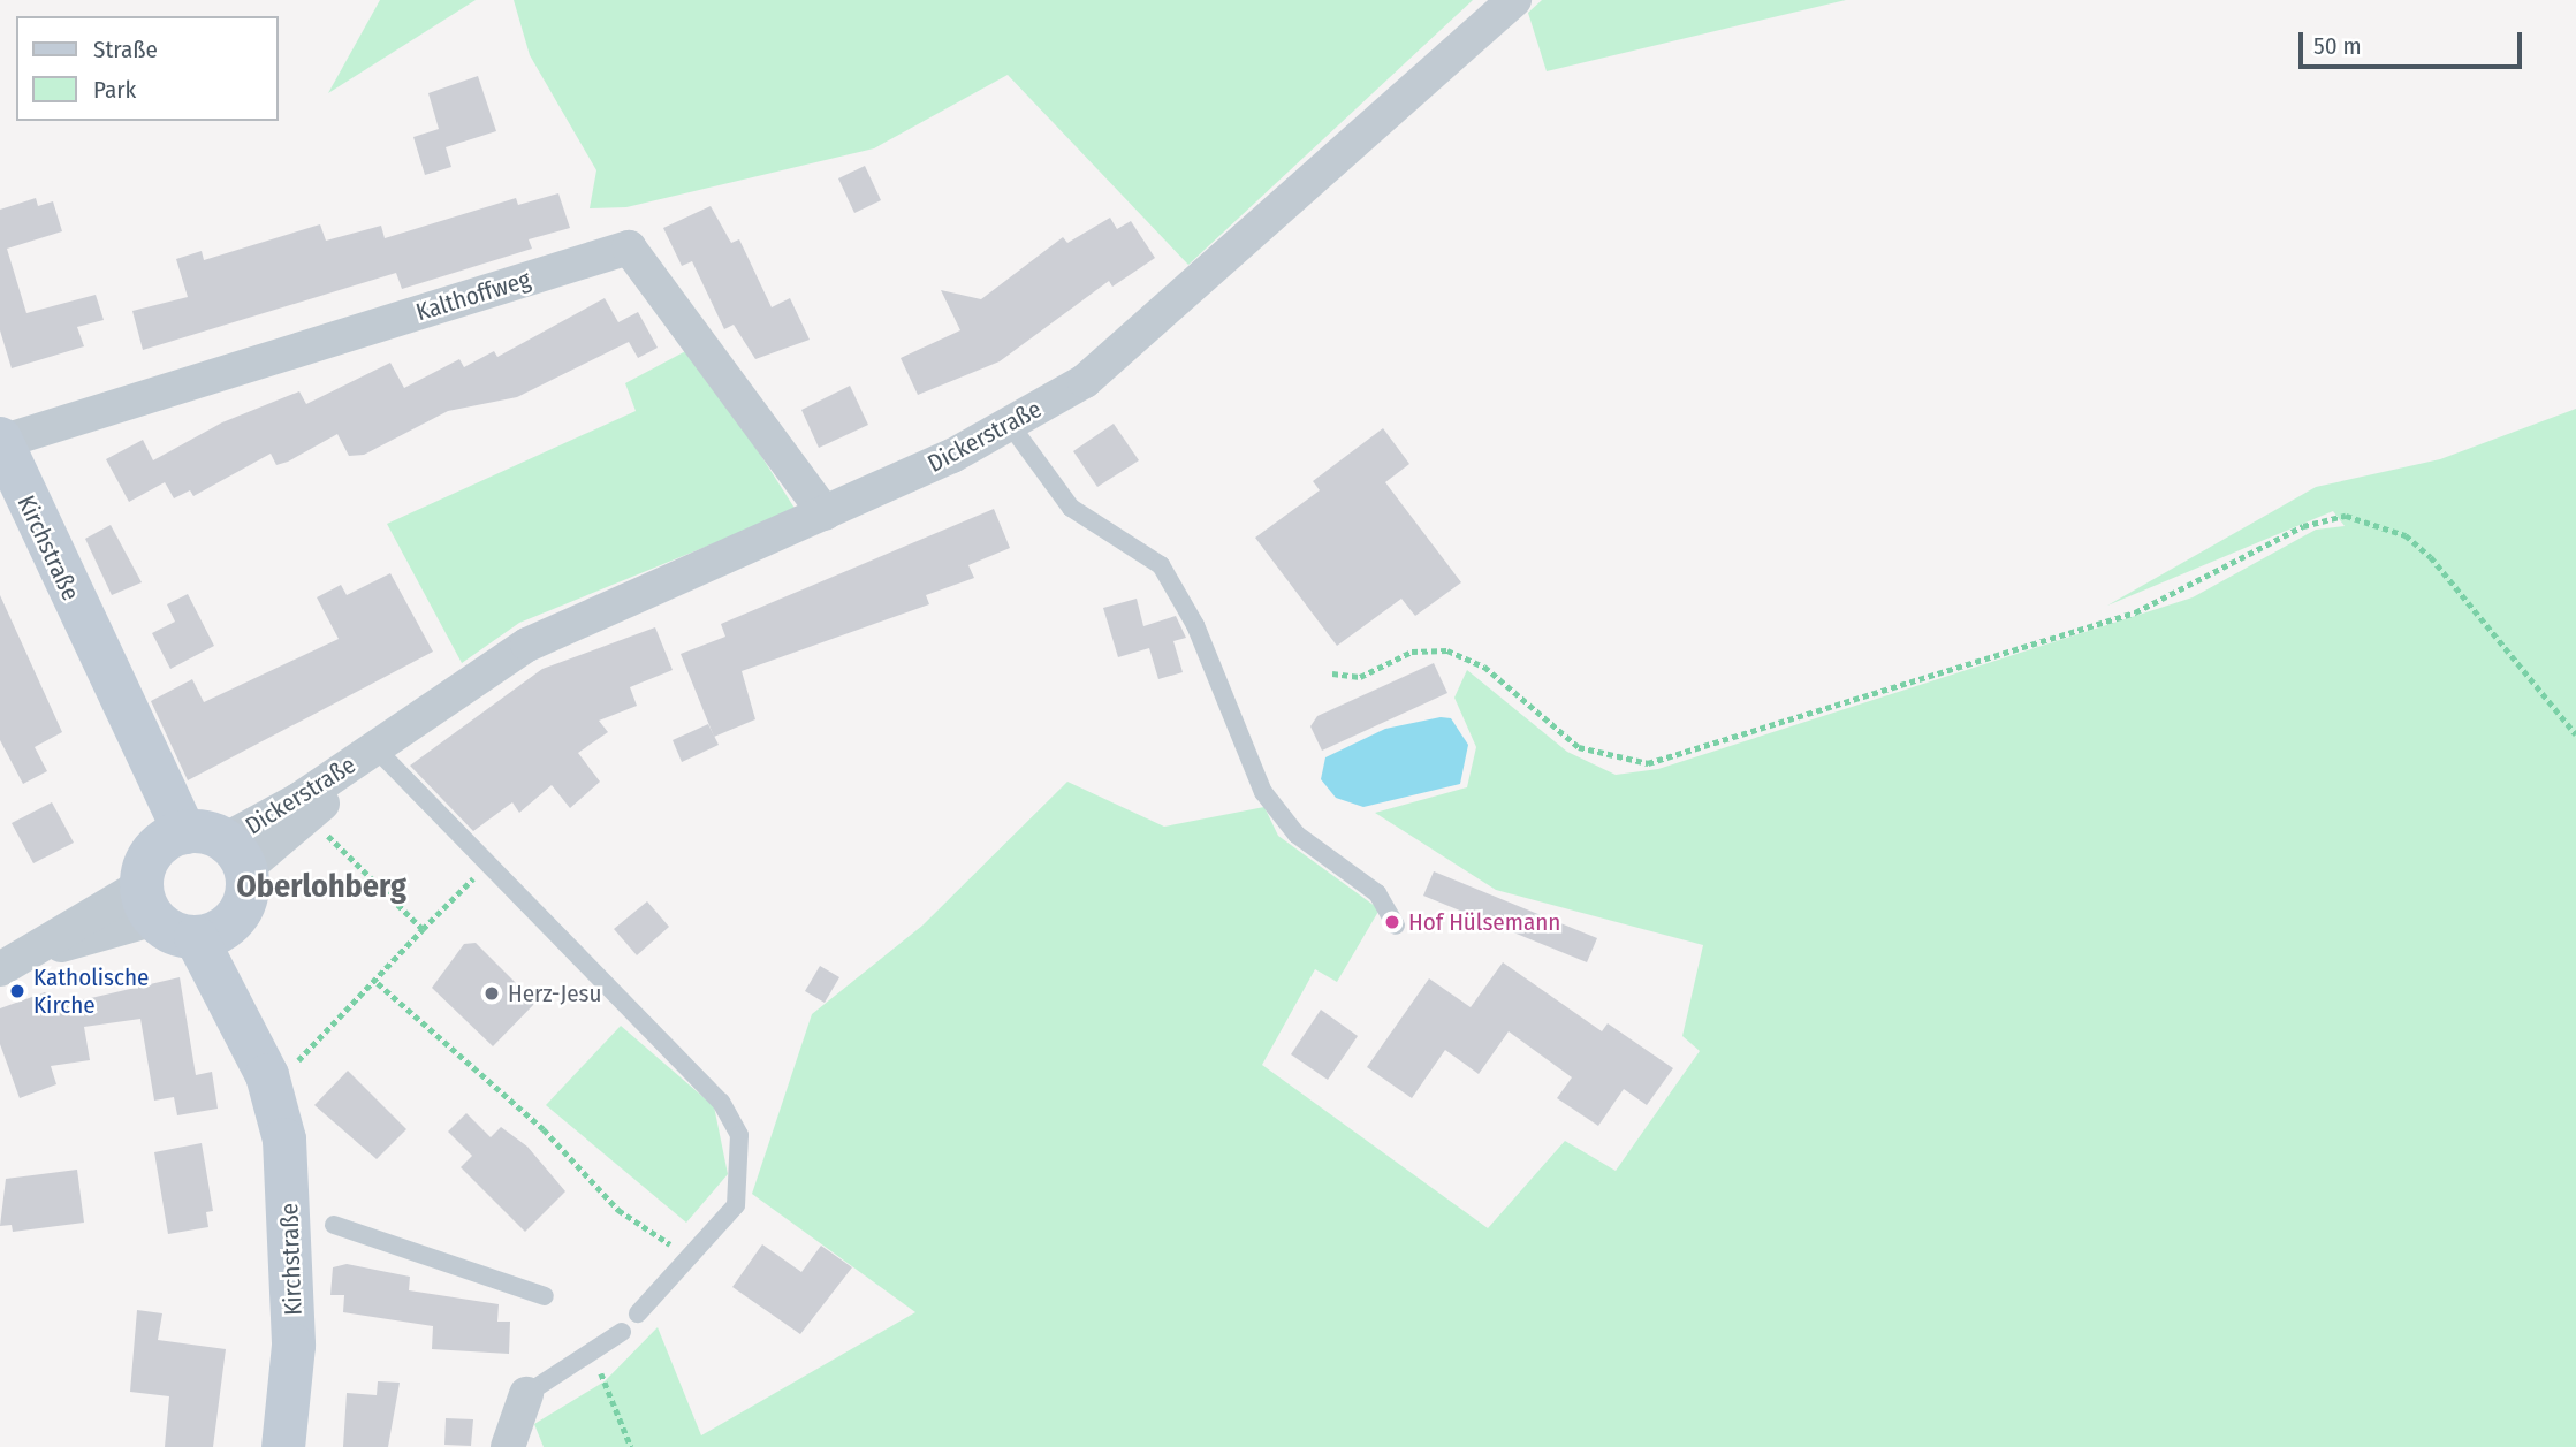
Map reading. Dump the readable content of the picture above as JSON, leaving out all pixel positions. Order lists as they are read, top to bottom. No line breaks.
{"streets":{"street":["Kalthoffweg","Dickerstraße","Kirchstraße"]},"crossings":[["Kalthoffweg","Dickerstraße"],["Kalthoffweg","Kirchstraße"],["Dickerstraße","Kirchstraße"]],"districts":["Oberlohberg"],"places":["Hof Hülsemann","Katholische Kirche","Herz-Jesu"],"legend":["Straße","Park"],"scale_bar":"50 m"}
